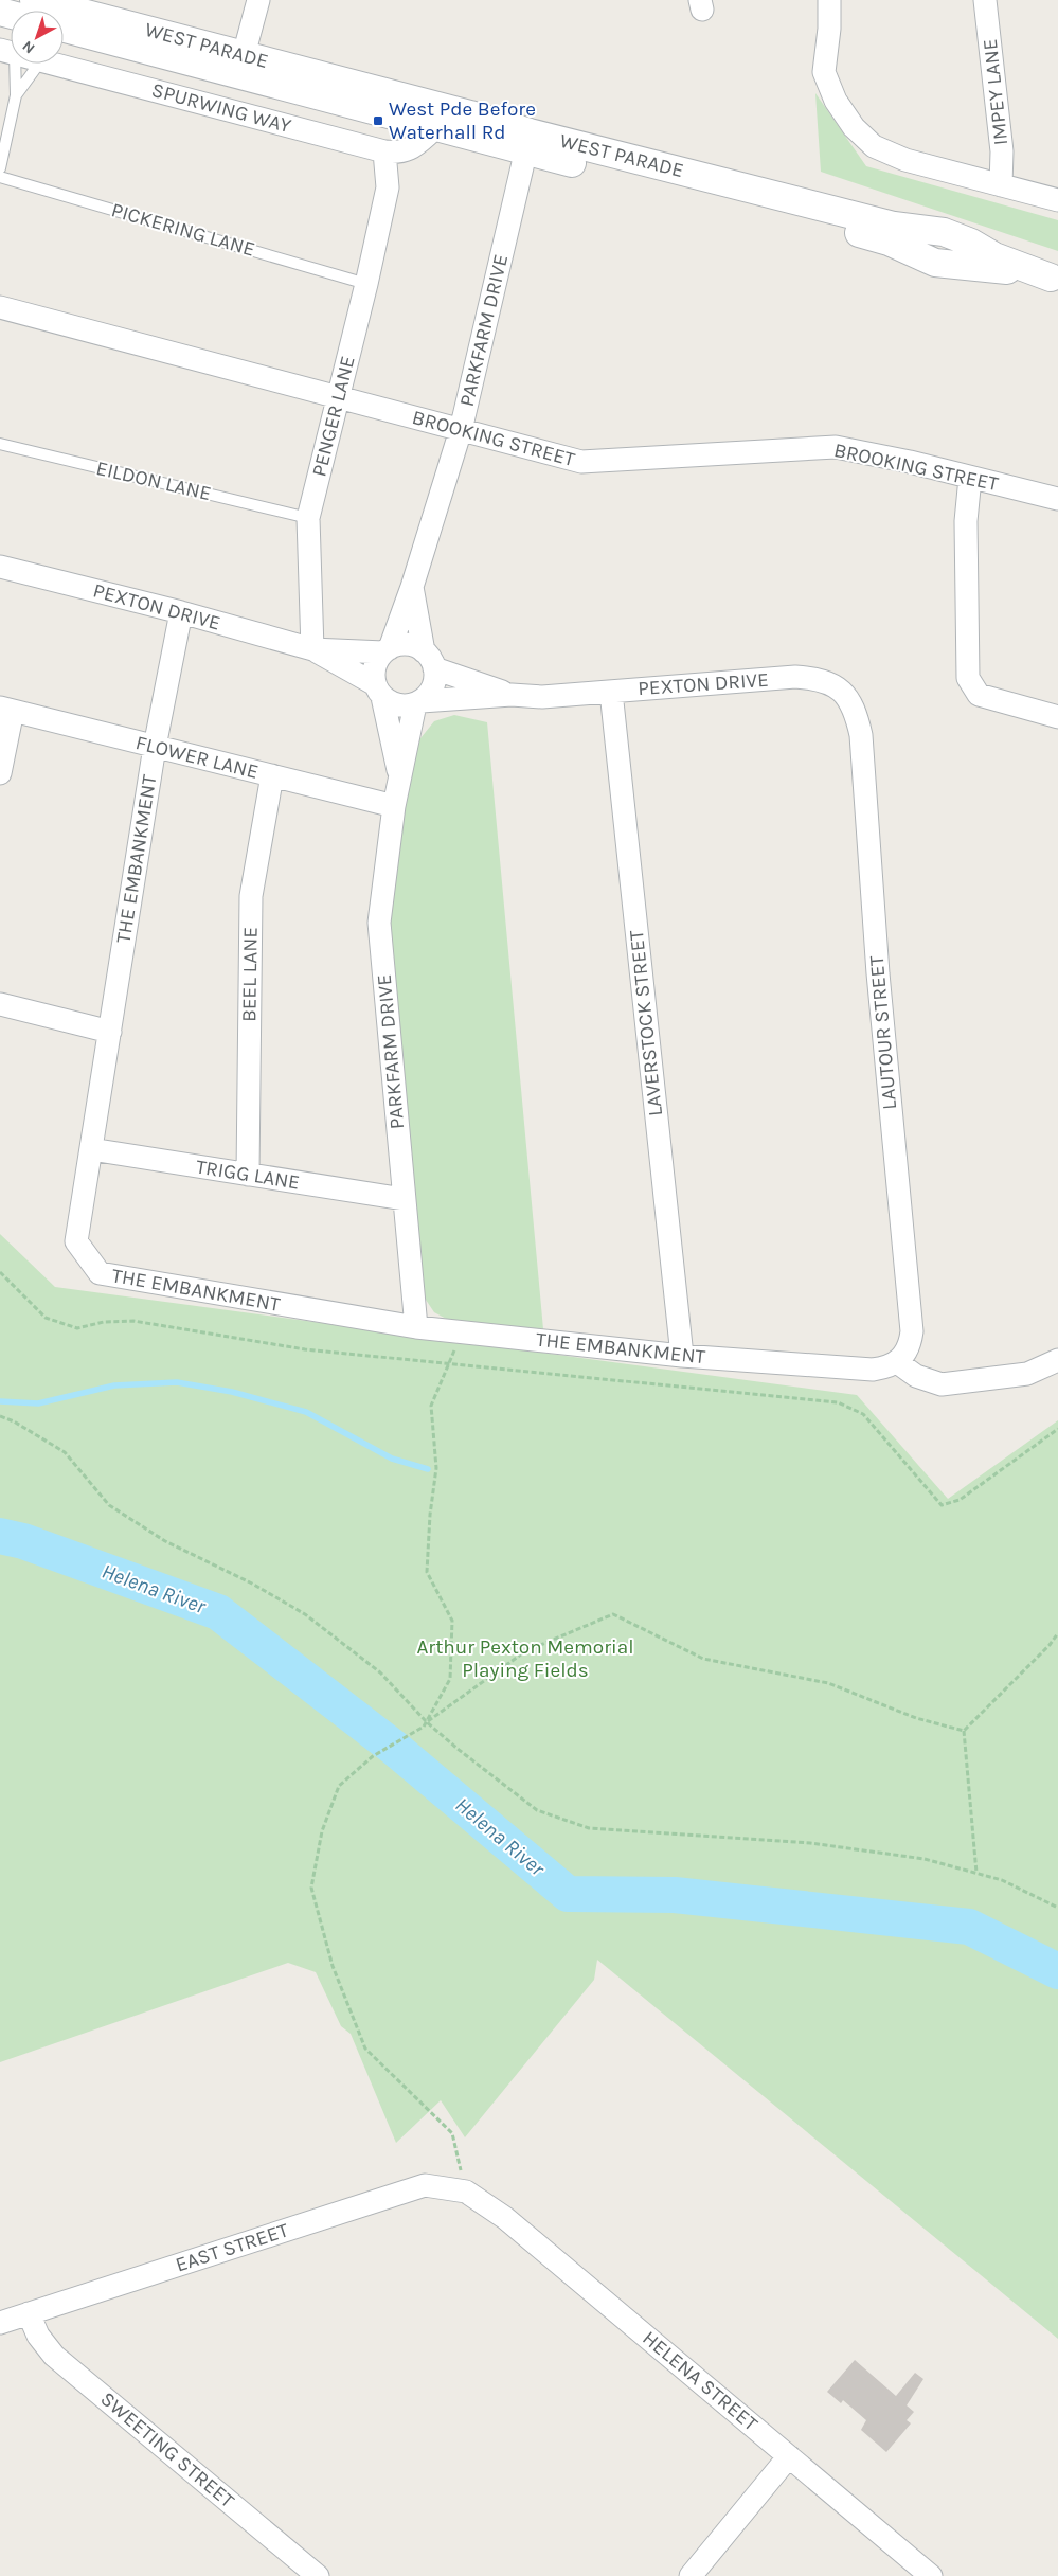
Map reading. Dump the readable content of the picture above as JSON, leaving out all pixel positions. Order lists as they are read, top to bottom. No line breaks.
{"streets":{"street":["WEST PARADE","IMPEY LANE","SPURWING WAY","PARKFARM DRIVE","PENGER LANE","BROOKING STREET","PEXTON DRIVE","FLOWER LANE","THE EMBANKMENT","BEEL LANE","LAVERSTOCK STREET","LAUTOUR STREET","TRIGG LANE","EAST STREET","HELENA STREET","SWEETING STREET"],"lane":["PICKERING LANE","EILDON LANE"]},"crossings":[["WEST PARADE","PARKFARM DRIVE"],["SPURWING WAY","PENGER LANE"],["PICKERING LANE","PENGER LANE"],["PARKFARM DRIVE","BROOKING STREET"],["PARKFARM DRIVE","PEXTON DRIVE"],["PARKFARM DRIVE","FLOWER LANE"],["PARKFARM DRIVE","THE EMBANKMENT"],["PARKFARM DRIVE","TRIGG LANE"],["PENGER LANE","BROOKING STREET"],["PENGER LANE","EILDON LANE"],["PENGER LANE","PEXTON DRIVE"],["PEXTON DRIVE","THE EMBANKMENT"],["PEXTON DRIVE","LAVERSTOCK STREET"],["PEXTON DRIVE","LAUTOUR STREET"],["FLOWER LANE","THE EMBANKMENT"],["FLOWER LANE","BEEL LANE"],["THE EMBANKMENT","LAVERSTOCK STREET"],["THE EMBANKMENT","LAUTOUR STREET"],["THE EMBANKMENT","TRIGG LANE"],["BEEL LANE","TRIGG LANE"],["EAST STREET","HELENA STREET"],["EAST STREET","SWEETING STREET"]],"water":["Helena River"],"parks":["Arthur Pexton Memorial Playing Fields"],"places":{"transit":["West Pde Before Waterhall Rd"]},"north":"bottom left"}
